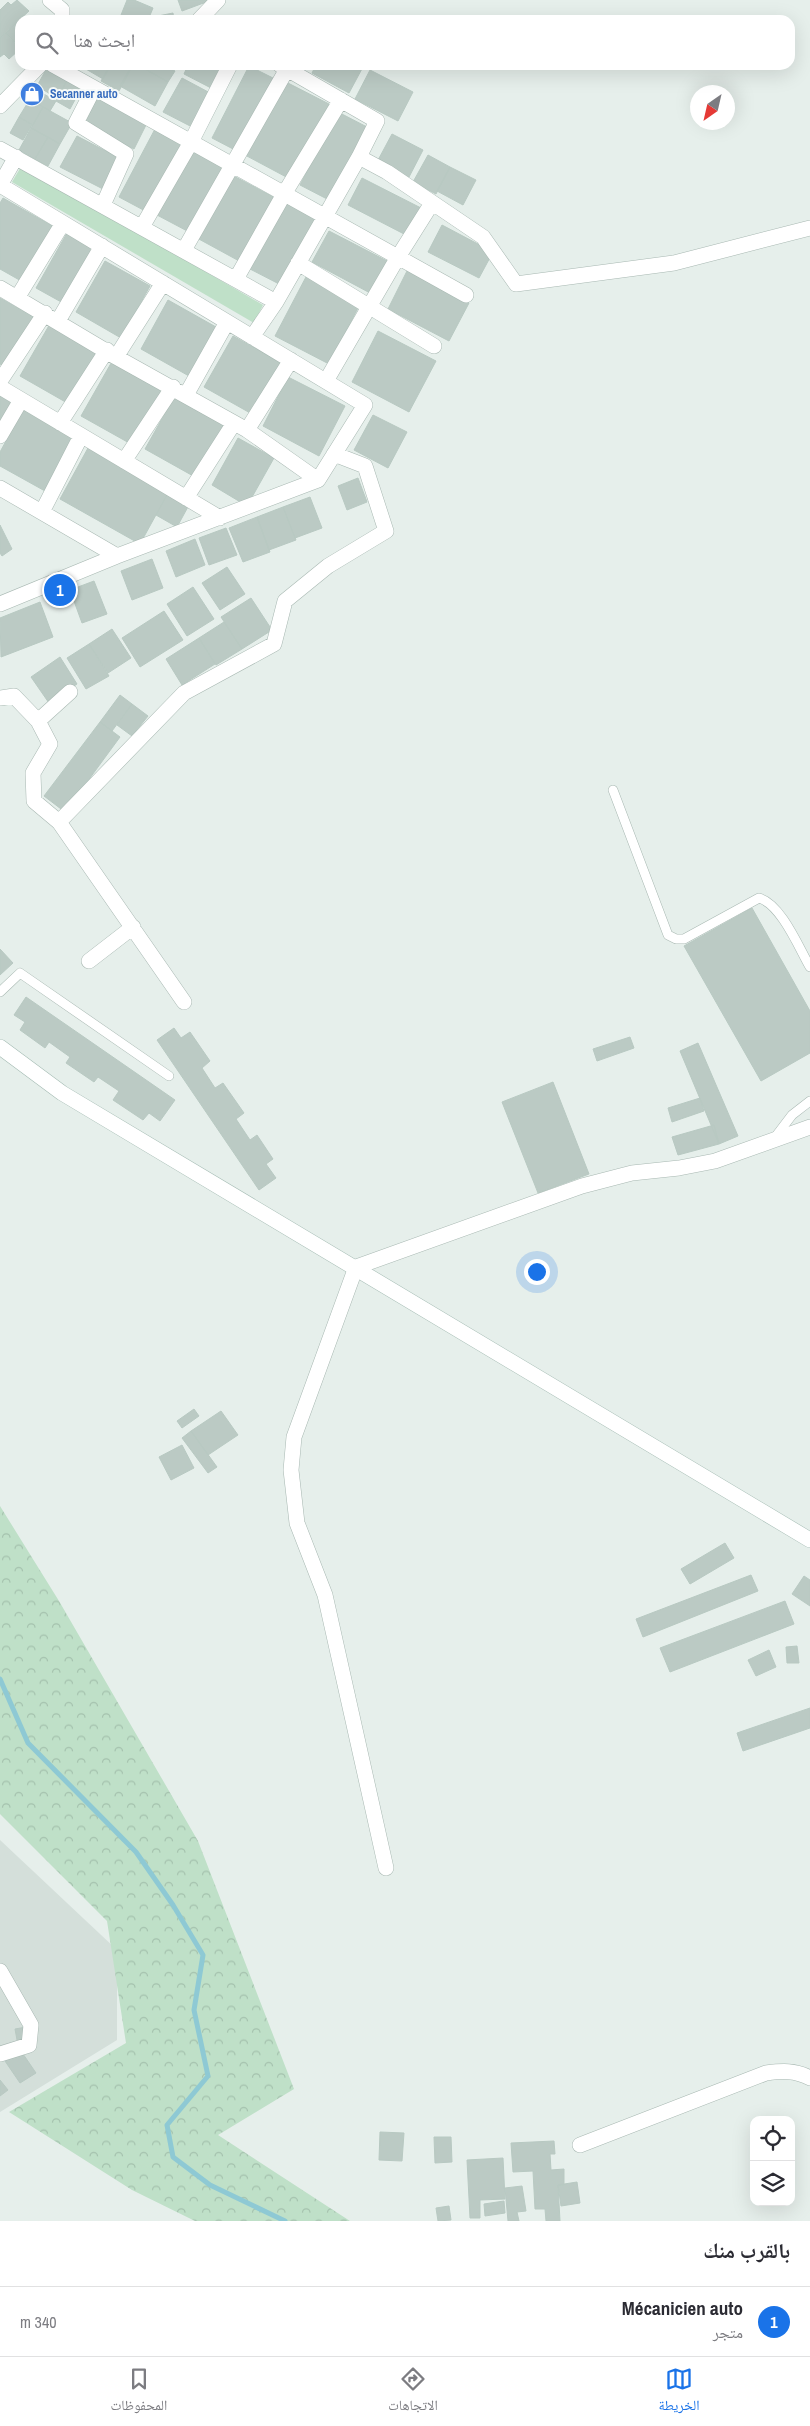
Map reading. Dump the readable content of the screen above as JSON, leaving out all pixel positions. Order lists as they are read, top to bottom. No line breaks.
{"places":{"shop":["Secanner auto"]},"north":"bottom left","page":{"search":"ابحث هنا","pins":"1","heading":"بالقرب منك","list":[{"mark":"1","name":"Mécanicien auto","note":"متجر","value":"340 m"}],"nav":["الخريطة","الاتجاهات","المحفوظات"]}}
